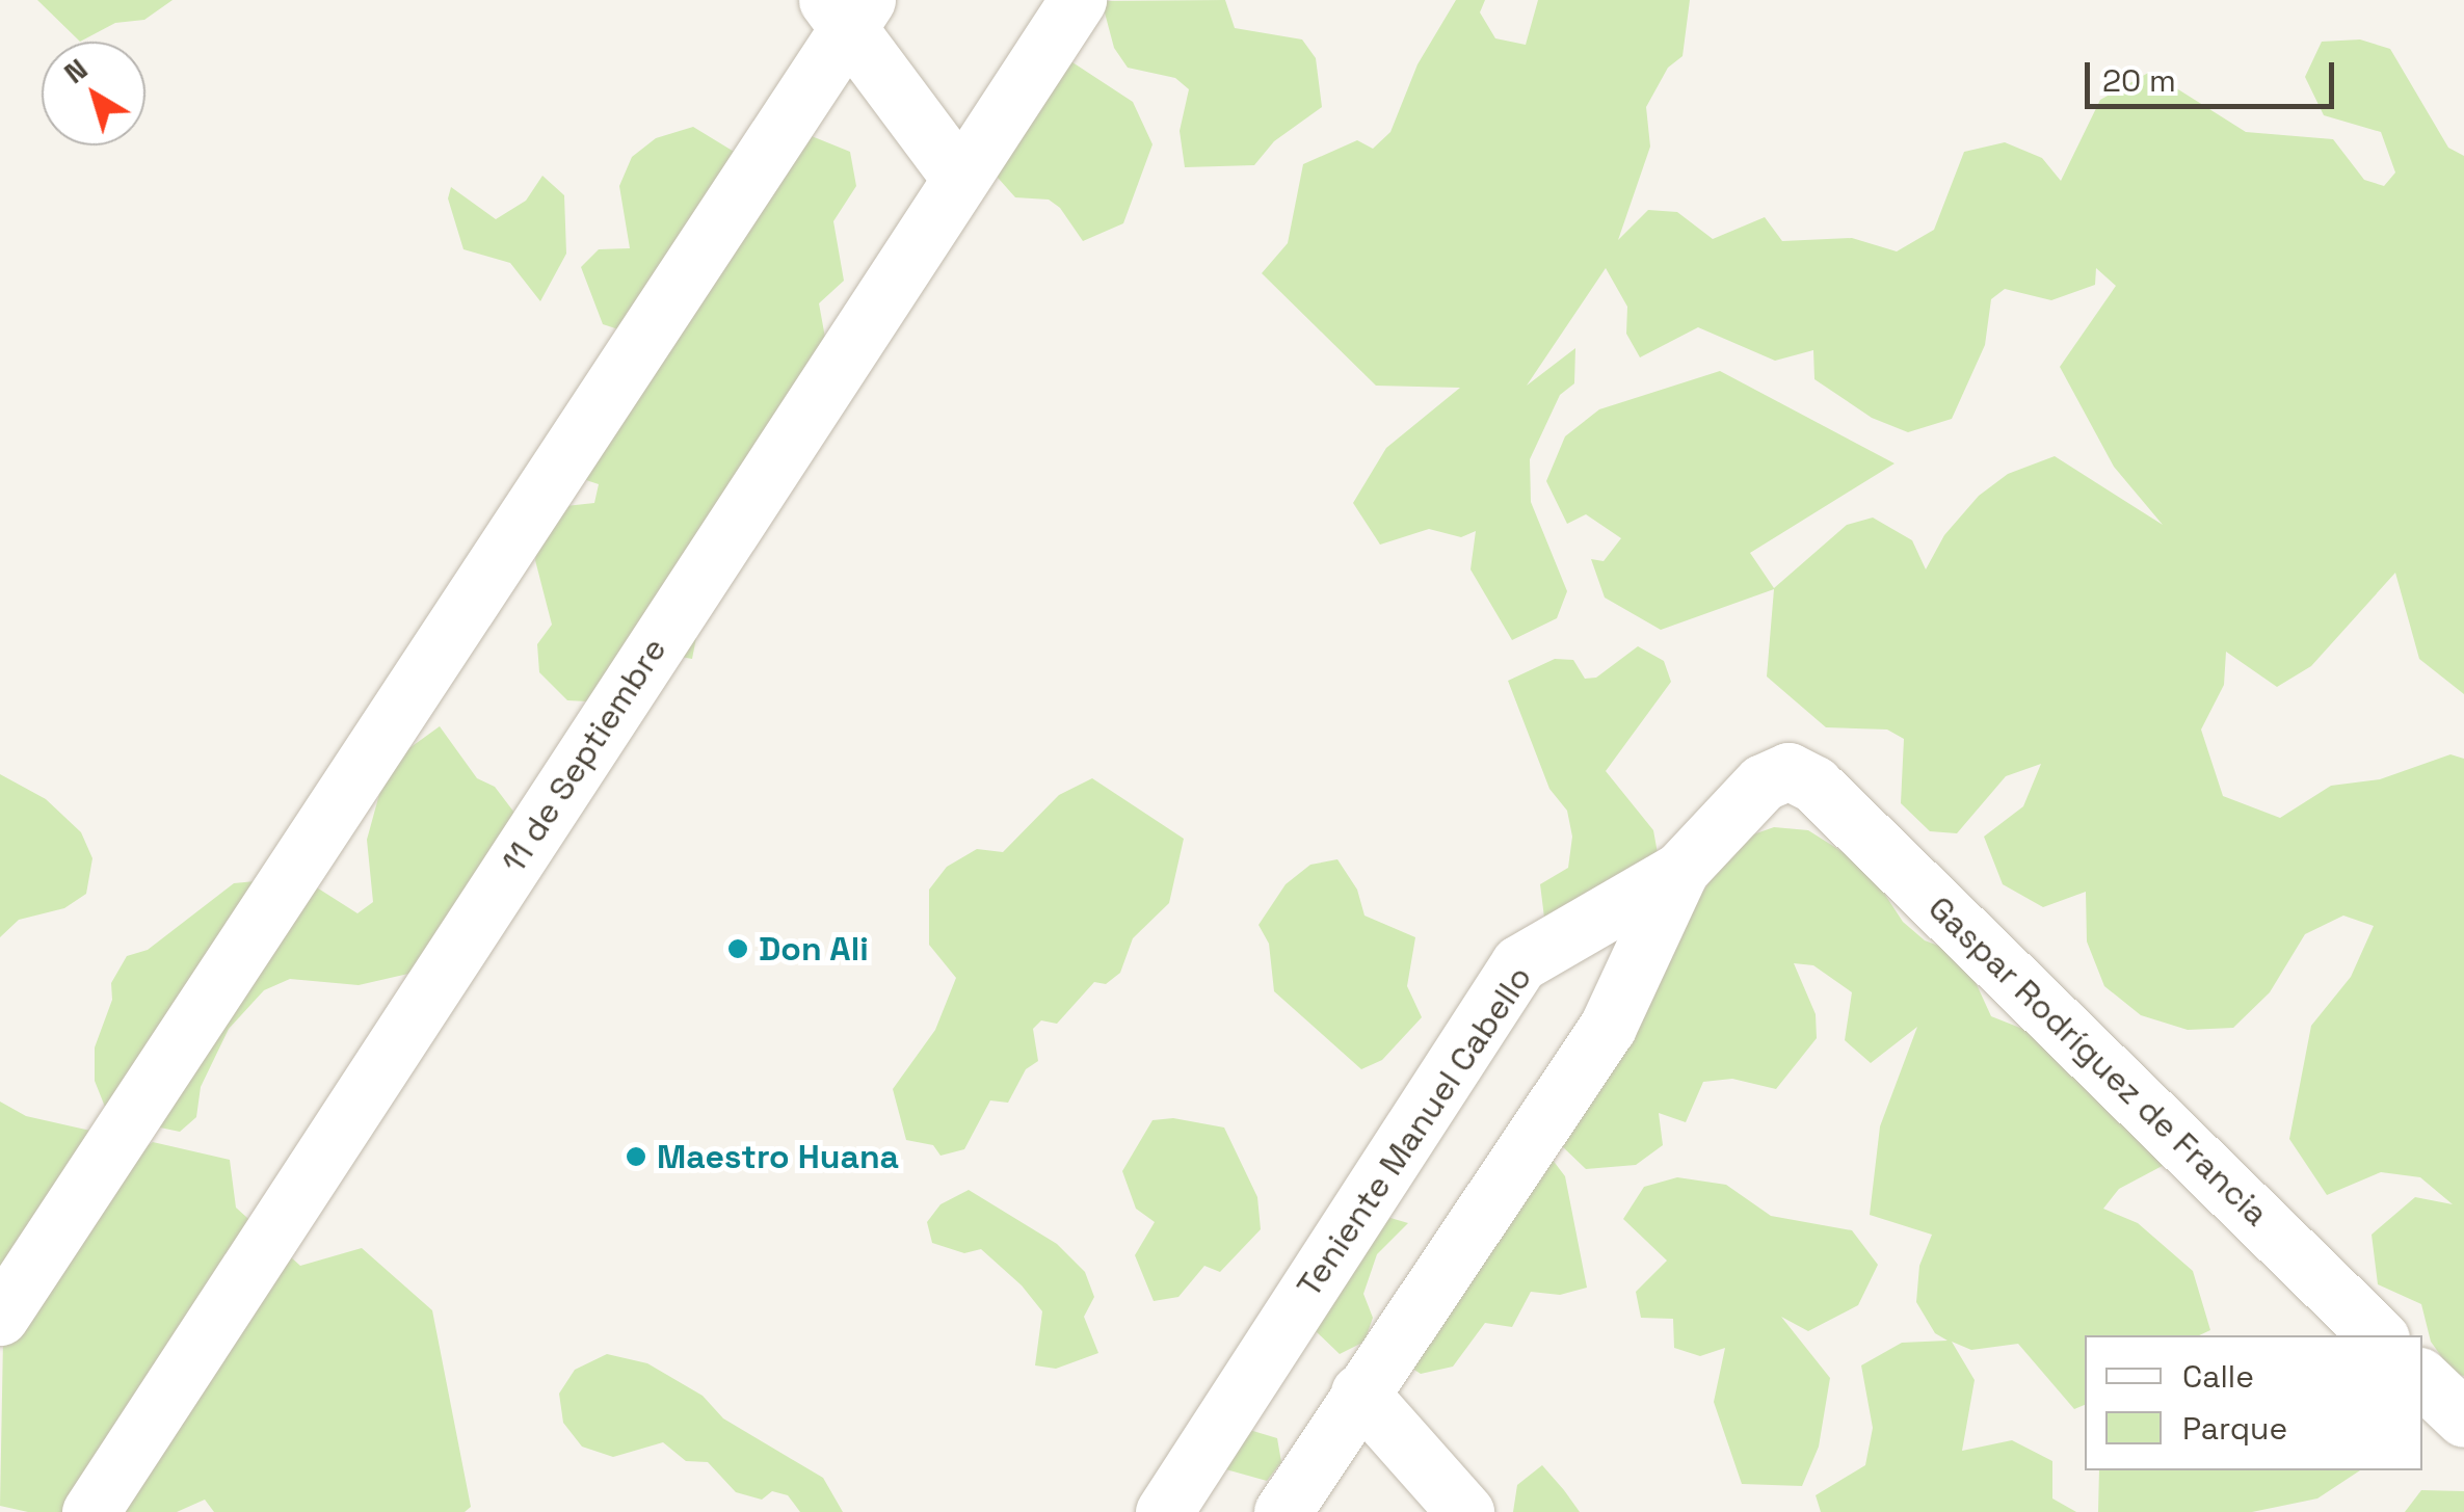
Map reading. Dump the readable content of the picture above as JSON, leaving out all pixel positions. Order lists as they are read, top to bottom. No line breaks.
{"streets":{"street":["11 de Septiembre","Gaspar Rodríguez de Francia","Teniente Manuel Cabello"]},"crossings":[["Gaspar Rodríguez de Francia","Teniente Manuel Cabello"]],"places":["Don Ali","Maestro Huana"],"legend":["Calle","Parque"],"scale_bar":"20 m","north":"top left"}
